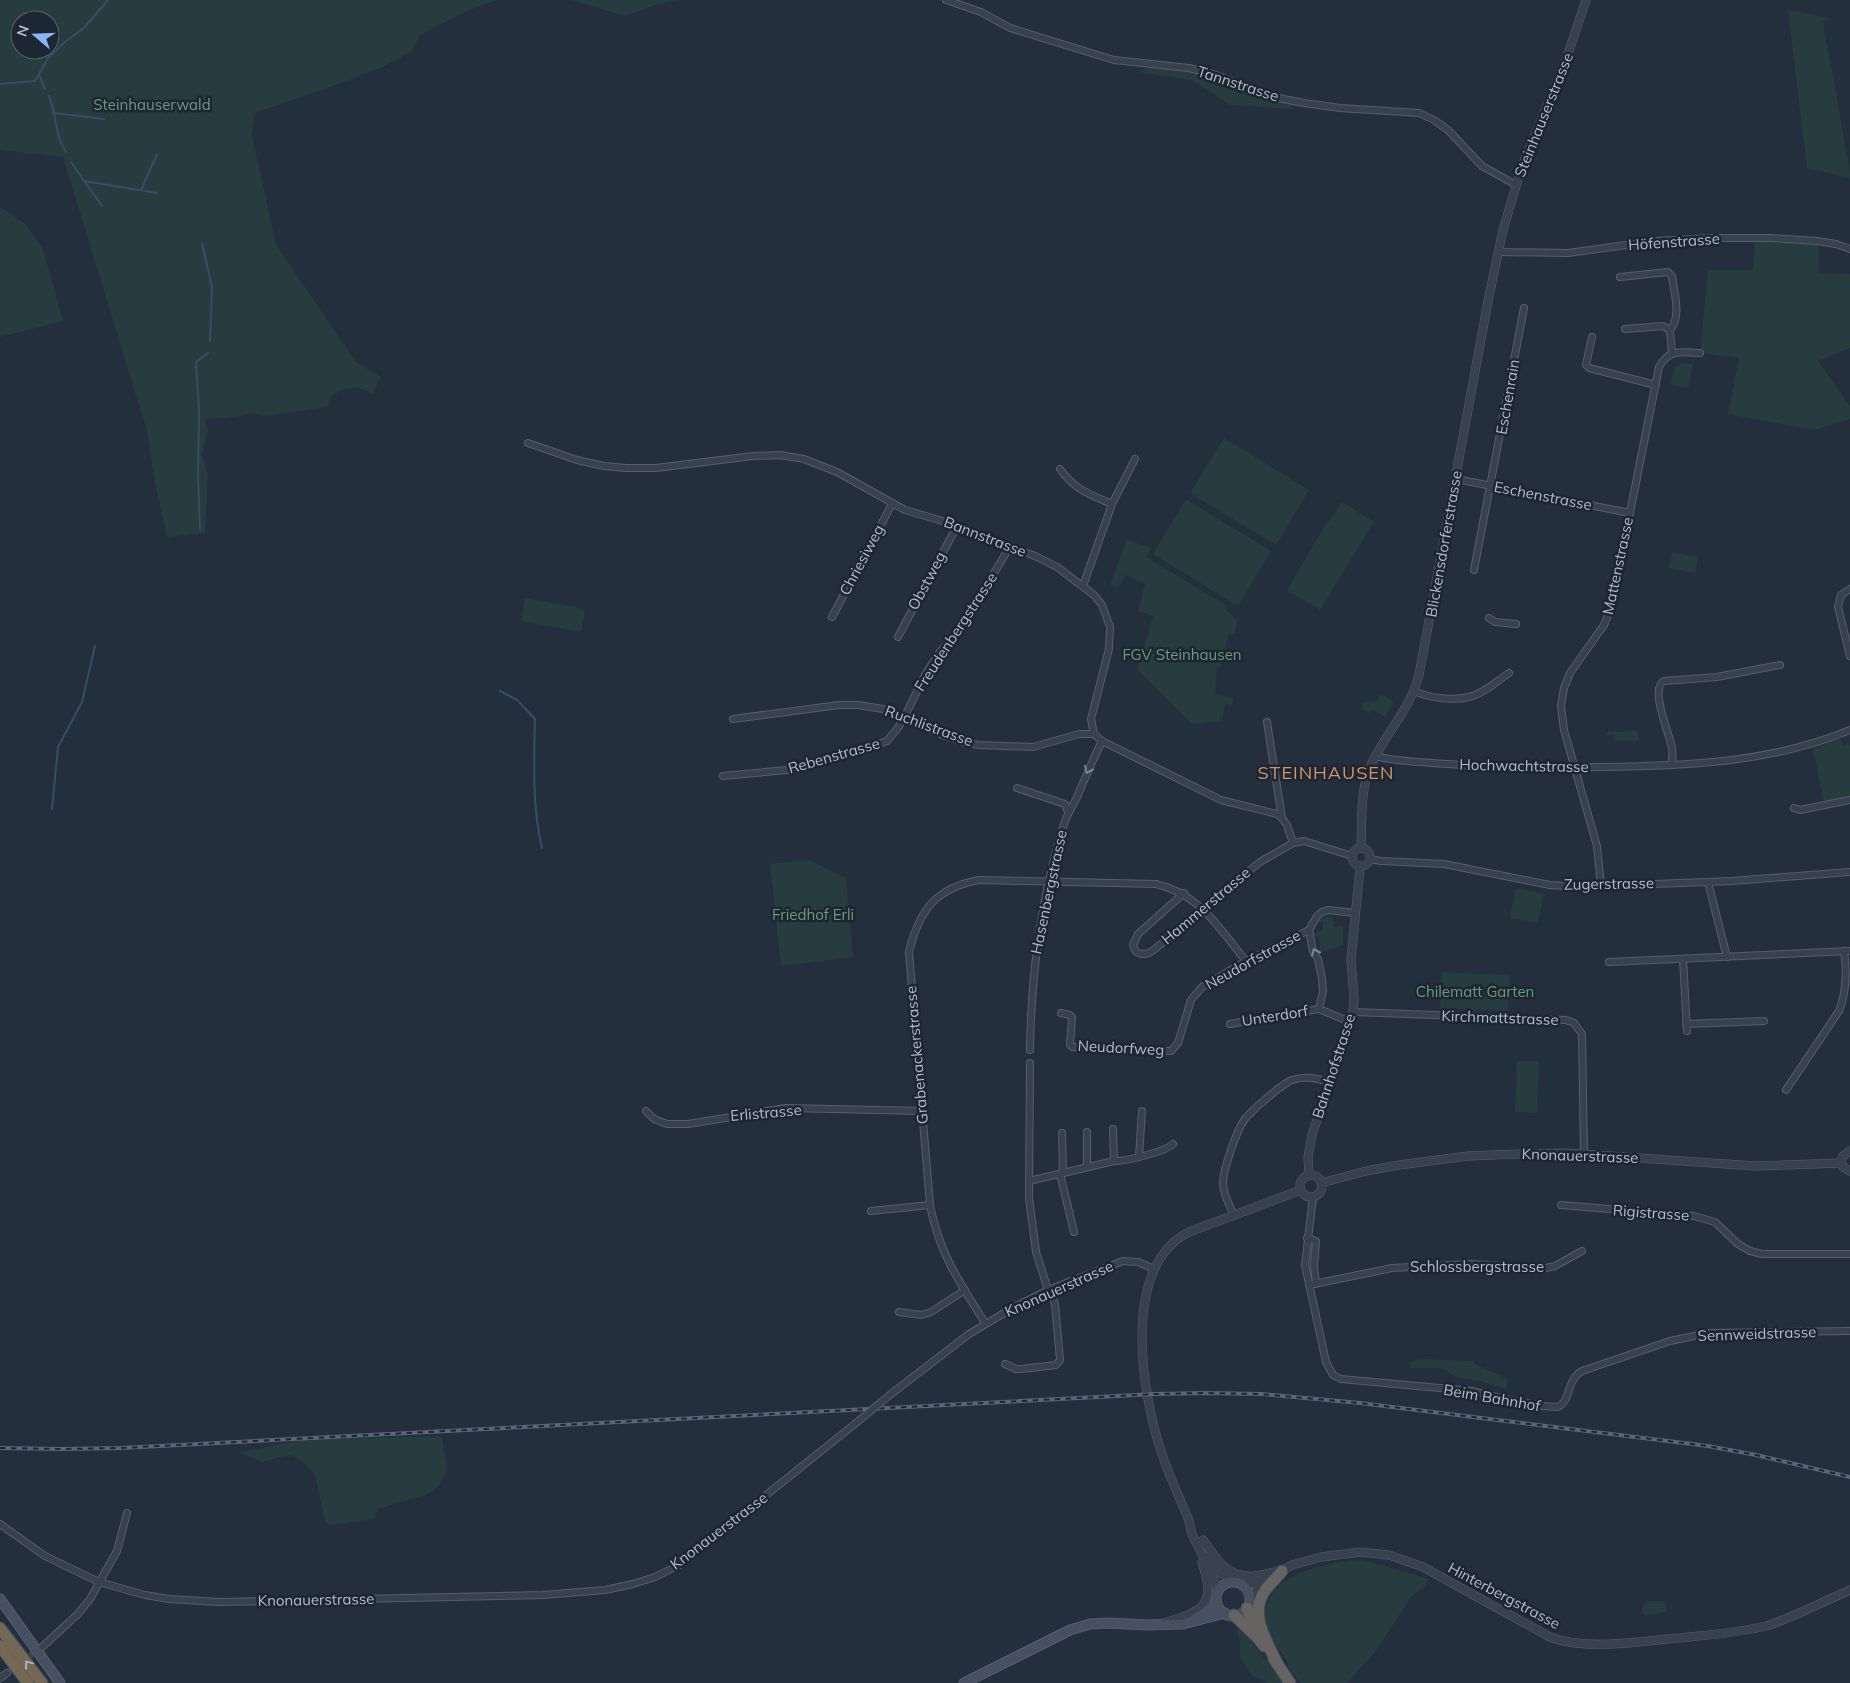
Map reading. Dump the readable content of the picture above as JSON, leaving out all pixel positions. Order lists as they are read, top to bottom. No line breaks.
{"streets":{"street":["Tannstrasse","Steinhauserstrasse","Höfenstrasse","Eschenrain","Eschenstrasse","Bannstrasse","Blickensdorferstrasse","Chriesiweg","Mattenstrasse","Obstweg","Freudenbergstrasse","Ruchlistrasse","Rebenstrasse","Hochwachtstrasse","Zugerstrasse","Hasenbergstrasse","Hammerstrasse","Neudorfstrasse","Unterdorf","Kirchmattstrasse","Neudorfweg","Grabenackerstrasse","Bahnhofstrasse","Erlistrasse","Knonauerstrasse","Rigistrasse","Schlossbergstrasse","Sennweidstrasse","Beim Bahnhof","Hinterbergstrasse"]},"crossings":[["Tannstrasse","Steinhauserstrasse"],["Steinhauserstrasse","Blickensdorferstrasse"],["Höfenstrasse","Blickensdorferstrasse"],["Eschenrain","Eschenstrasse"],["Eschenstrasse","Blickensdorferstrasse"],["Eschenstrasse","Mattenstrasse"],["Bannstrasse","Chriesiweg"],["Bannstrasse","Obstweg"],["Bannstrasse","Freudenbergstrasse"],["Bannstrasse","Ruchlistrasse"],["Blickensdorferstrasse","Hochwachtstrasse"],["Blickensdorferstrasse","Zugerstrasse"],["Blickensdorferstrasse","Bahnhofstrasse"],["Mattenstrasse","Hochwachtstrasse"],["Mattenstrasse","Zugerstrasse"],["Freudenbergstrasse","Ruchlistrasse"],["Freudenbergstrasse","Rebenstrasse"],["Ruchlistrasse","Rebenstrasse"],["Zugerstrasse","Bahnhofstrasse"],["Hasenbergstrasse","Grabenackerstrasse"],["Hammerstrasse","Grabenackerstrasse"],["Neudorfstrasse","Neudorfweg"],["Neudorfstrasse","Bahnhofstrasse"],["Kirchmattstrasse","Bahnhofstrasse"],["Kirchmattstrasse","Knonauerstrasse"],["Grabenackerstrasse","Erlistrasse"],["Grabenackerstrasse","Knonauerstrasse"],["Bahnhofstrasse","Knonauerstrasse"],["Schlossbergstrasse","Beim Bahnhof"],["Sennweidstrasse","Beim Bahnhof"]],"districts":["STEINHAUSEN"],"parks":["Steinhauserwald","FGV Steinhausen","Friedhof Erli","Chilematt Garten"],"north":"left"}
